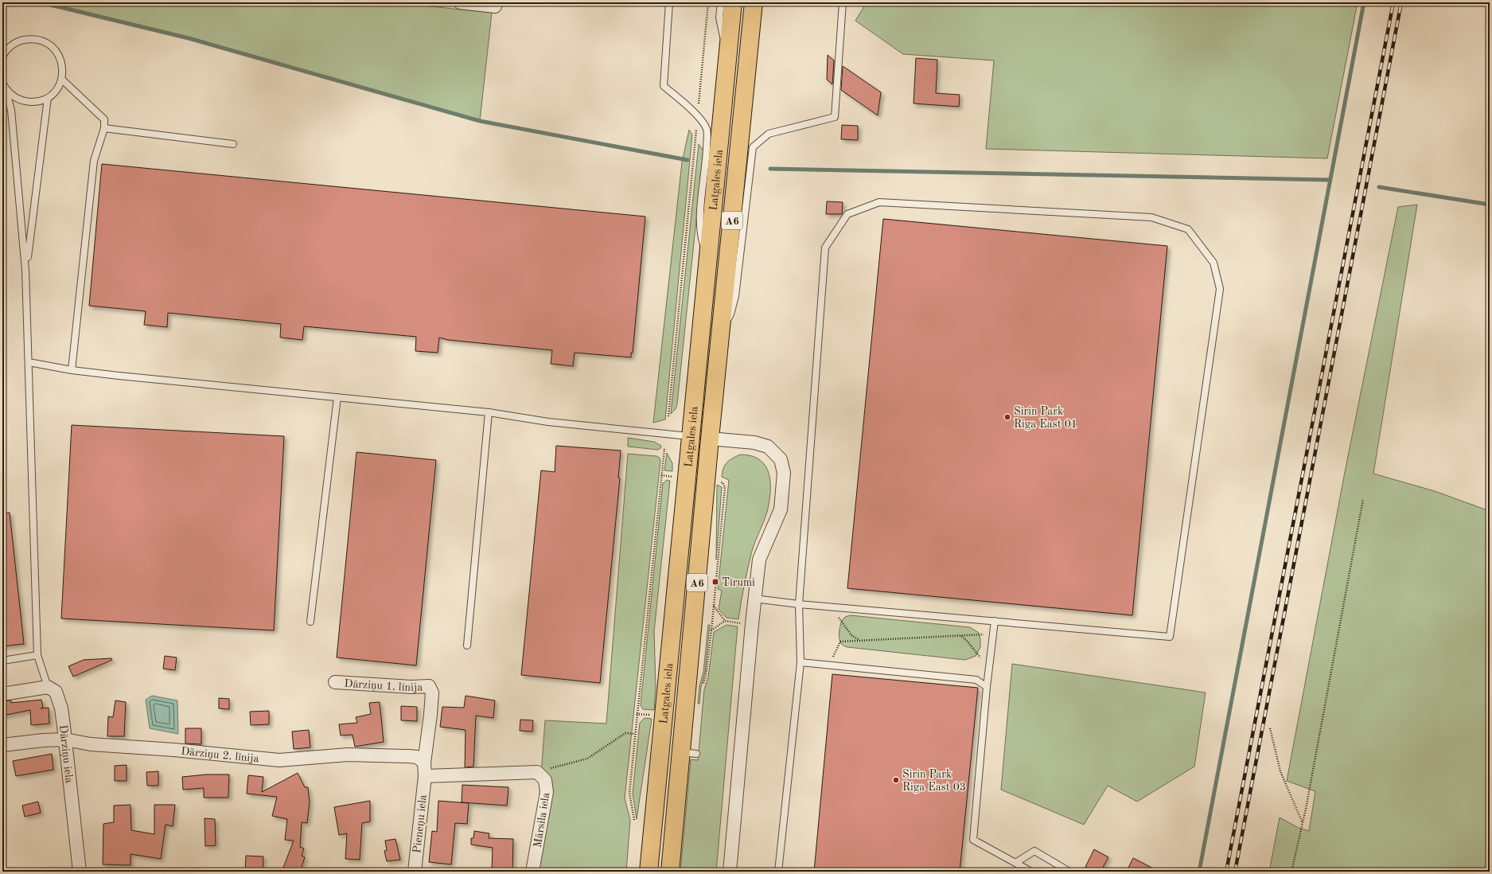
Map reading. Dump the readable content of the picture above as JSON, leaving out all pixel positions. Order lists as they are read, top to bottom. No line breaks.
{"streets":{"highway":["Latgales iela","A6"],"street":["Dārziņu 1. līnija","Dārziņu iela","Dārziņu 2. līnija","Mārsila iela","Pieneņu iela"]},"crossings":[["Dārziņu 1. līnija","Dārziņu 2. līnija"],["Dārziņu iela","Dārziņu 2. līnija"]],"places":{"other":["Sirin Park Riga East 01","Sirin Park Riga East 03"],"transit":["Tīrumi"]}}
